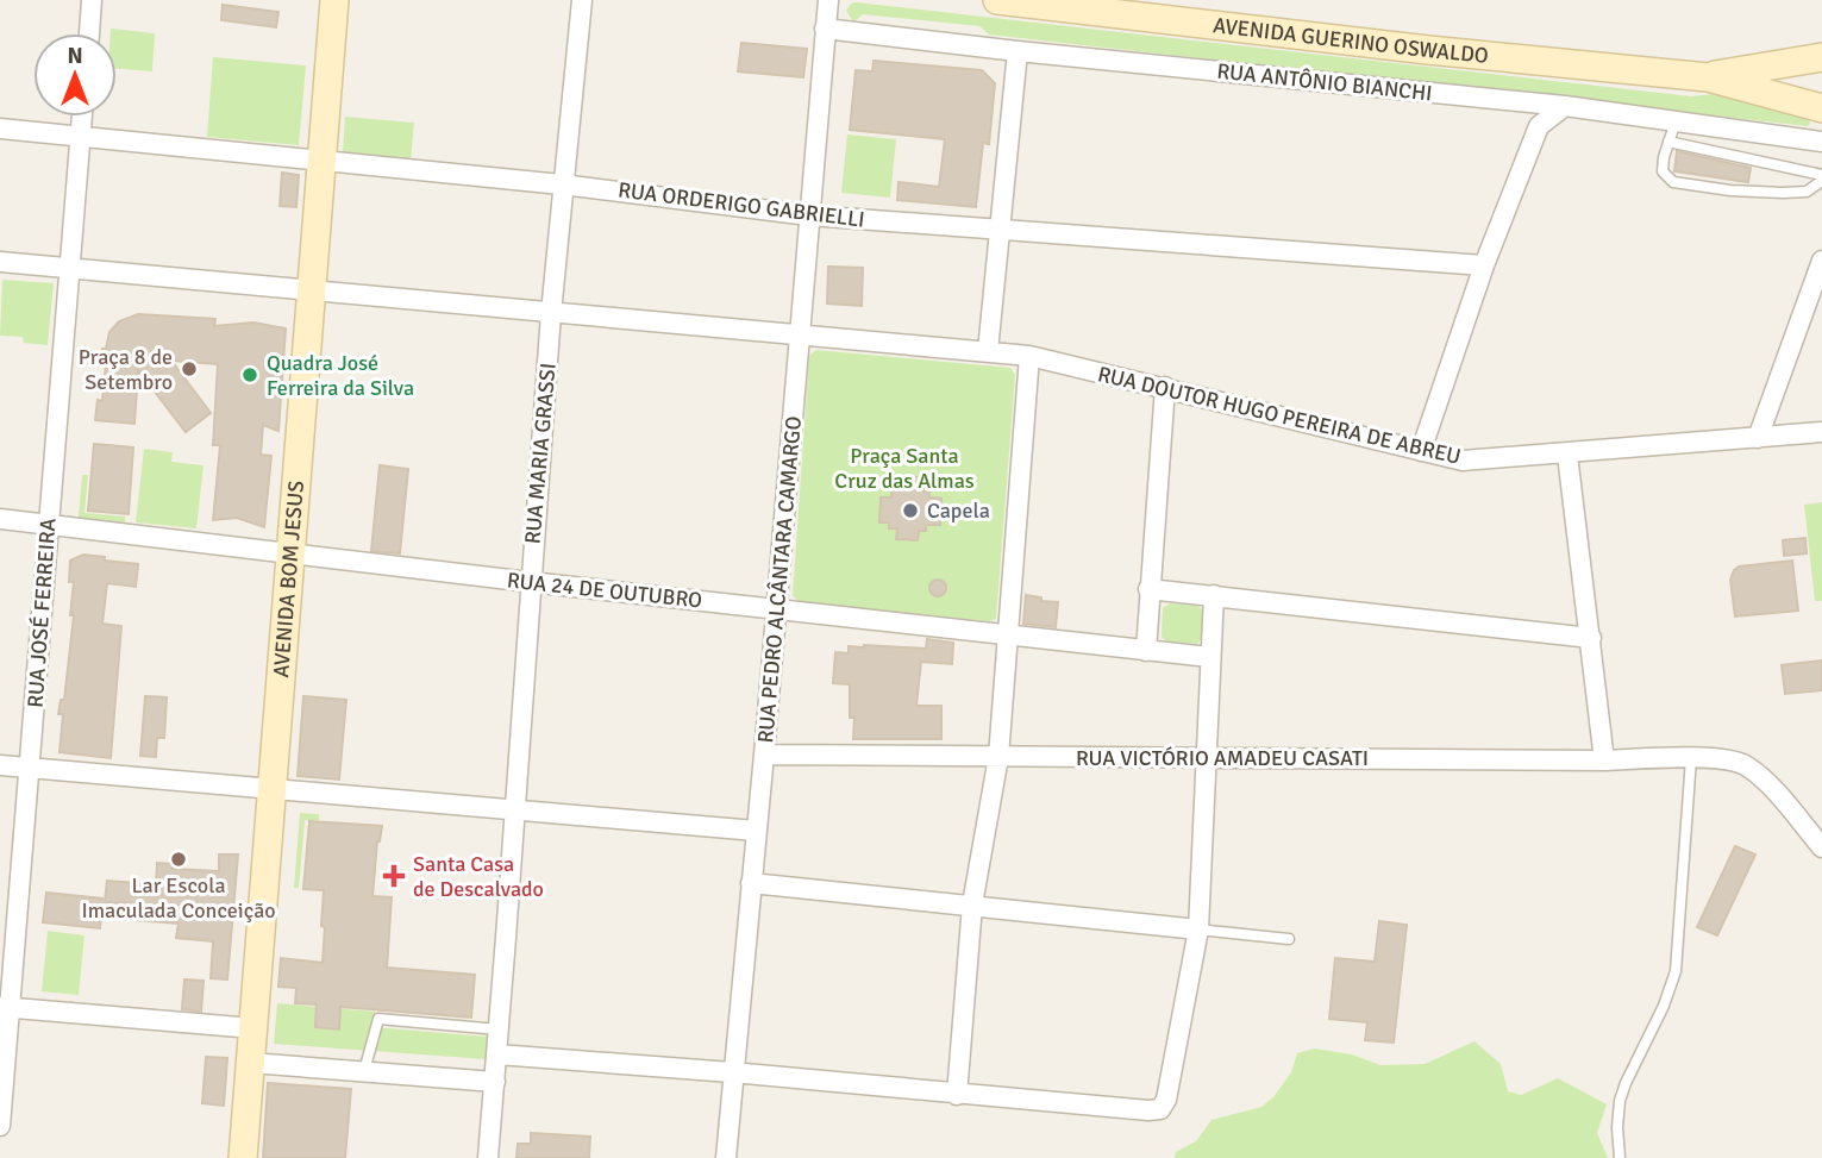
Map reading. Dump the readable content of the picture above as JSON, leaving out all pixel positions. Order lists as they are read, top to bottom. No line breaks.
{"streets":{"street":["AVENIDA GUERINO OSWALDO","RUA ANTÔNIO BIANCHI","RUA ORDERIGO GABRIELLI","RUA DOUTOR HUGO PEREIRA DE ABREU","RUA MARIA GRASSI","AVENIDA BOM JESUS","RUA PEDRO ALCÂNTARA CAMARGO","RUA 24 DE OUTUBRO","RUA JOSÉ FERREIRA","RUA VICTÓRIO AMADEU CASATI"]},"crossings":[["RUA ANTÔNIO BIANCHI","RUA PEDRO ALCÂNTARA CAMARGO"],["RUA ORDERIGO GABRIELLI","RUA MARIA GRASSI"],["RUA ORDERIGO GABRIELLI","AVENIDA BOM JESUS"],["RUA ORDERIGO GABRIELLI","RUA PEDRO ALCÂNTARA CAMARGO"],["RUA ORDERIGO GABRIELLI","RUA JOSÉ FERREIRA"],["RUA DOUTOR HUGO PEREIRA DE ABREU","RUA MARIA GRASSI"],["RUA DOUTOR HUGO PEREIRA DE ABREU","AVENIDA BOM JESUS"],["RUA DOUTOR HUGO PEREIRA DE ABREU","RUA PEDRO ALCÂNTARA CAMARGO"],["RUA DOUTOR HUGO PEREIRA DE ABREU","RUA JOSÉ FERREIRA"],["RUA MARIA GRASSI","RUA 24 DE OUTUBRO"],["AVENIDA BOM JESUS","RUA 24 DE OUTUBRO"],["RUA PEDRO ALCÂNTARA CAMARGO","RUA 24 DE OUTUBRO"],["RUA PEDRO ALCÂNTARA CAMARGO","RUA VICTÓRIO AMADEU CASATI"],["RUA 24 DE OUTUBRO","RUA JOSÉ FERREIRA"]],"parks":["Praça Santa Cruz das Almas"],"places":{"other":["Praça 8 de Setembro","Quadra José Ferreira da Silva","Capela","Lar Escola Imaculada Conceição"],"health":["Santa Casa de Descalvado"]},"north":"top"}
